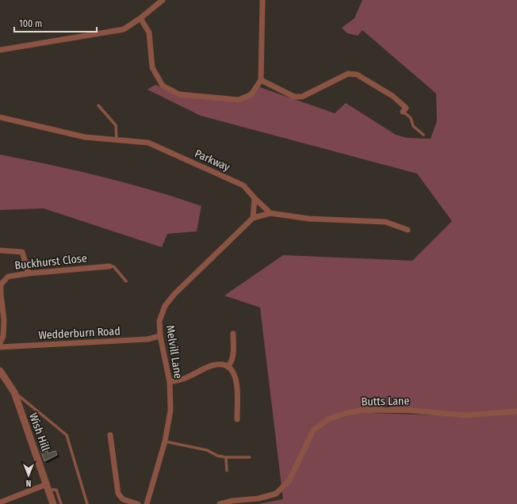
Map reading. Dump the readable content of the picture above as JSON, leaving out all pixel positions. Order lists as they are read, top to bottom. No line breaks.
{"streets":{"street":["Parkway","Buckhurst Close","Wedderburn Road","Melvill Lane","Butts Lane","Wish Hill"]},"crossings":[["Wedderburn Road","Melvill Lane"]],"scale_bar":"100 m","north":"bottom"}
